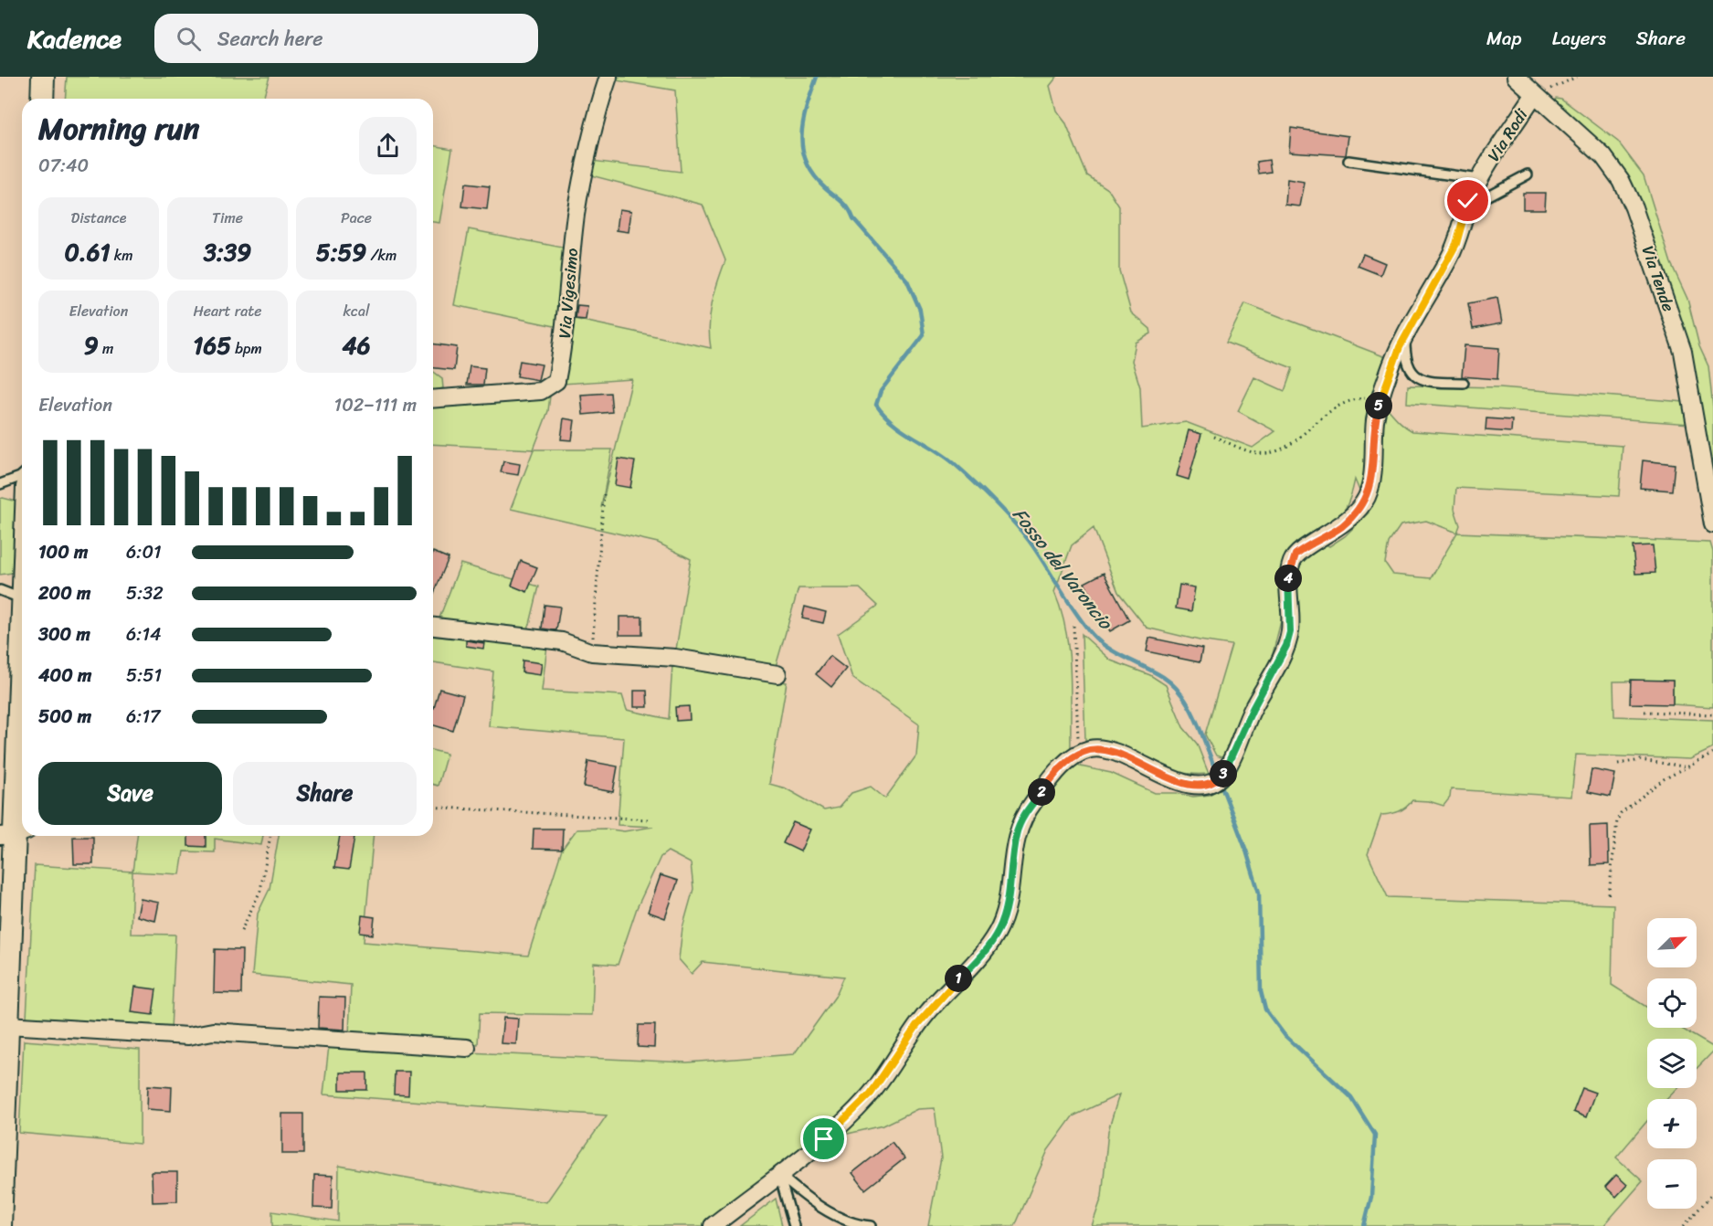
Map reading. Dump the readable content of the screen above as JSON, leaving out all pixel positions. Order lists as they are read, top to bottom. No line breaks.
{"streets":{"street":["Via Rodi","Via Tende","Via Vigesimo"]},"crossings":[["Via Rodi","Via Tende"]],"water":["Fosso del Varoncio"],"north":"top right","page":{"header":"Kadence","search":"Search here","nav":["Map","Layers","Share"],"heading":["Morning run","07:40"],"stats":[["Distance","0.61 km"],["Time","3:39"],["Pace","5:59 /km"],["Elevation","9 m"],["Heart rate","165 bpm"],["kcal","46"]],"chart":["Elevation","102–111 m"],"pins":["5","4","3","2","1"],"list":[{"name":"100 m","note":"6:01"},{"name":"200 m","note":"5:32"},{"name":"300 m","note":"6:14"},{"name":"400 m","note":"5:51"},{"name":"500 m","note":"6:17"}],"buttons":["Save","Share"],"map_buttons":["+","−"]}}
